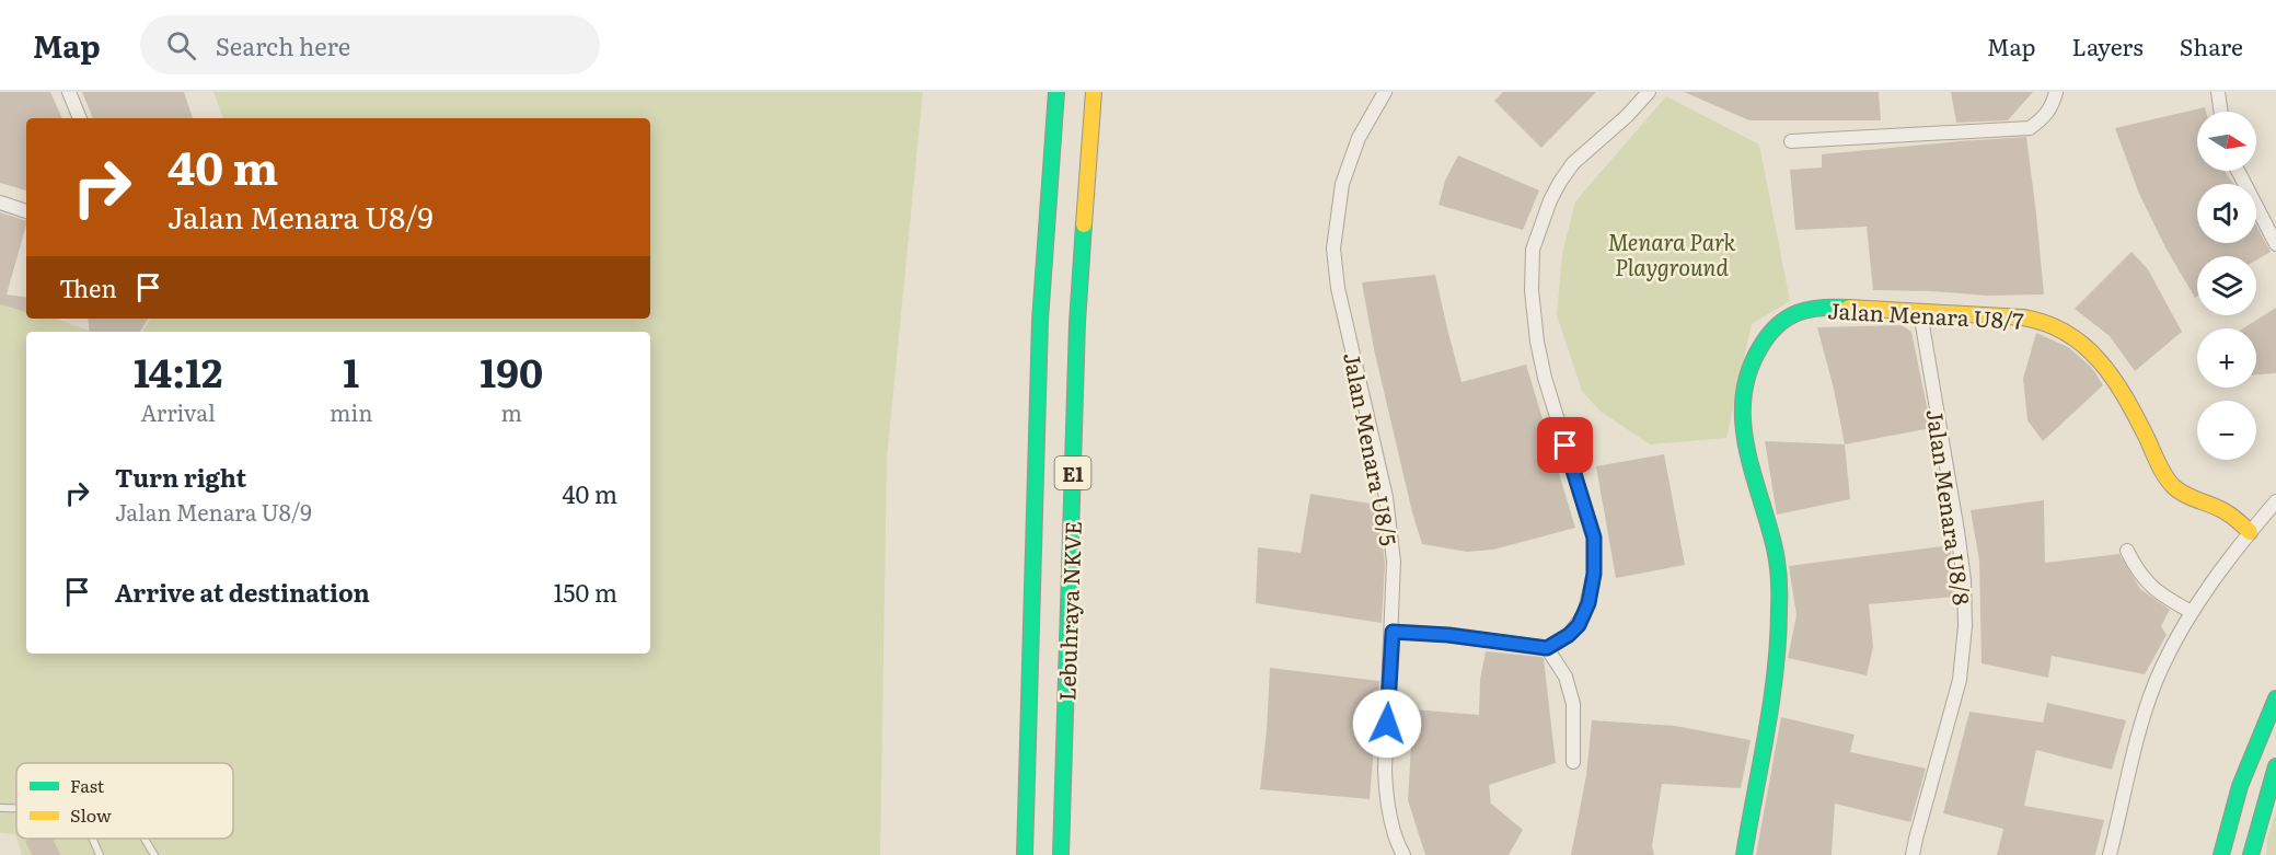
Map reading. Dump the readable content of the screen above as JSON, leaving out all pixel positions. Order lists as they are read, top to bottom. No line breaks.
{"streets":{"main road":["Jalan Menara U8/7","E1","Lebuhraya NKVE"],"street":["Jalan Menara U8/5","Jalan Menara U8/8"]},"crossings":[["Jalan Menara U8/7","Jalan Menara U8/8"]],"parks":["Menara Park Playground"],"legend":["Fast","Slow"],"north":"right","page":{"header":"Map","search":"Search here","nav":["Map","Layers","Share"],"map_buttons":["+","−"],"turn":["40 m","Jalan Menara U8/9"],"then":"Then","eta":["14:12","Arrival","1","min","190","m"],"list":[{"name":"Turn right","note":"Jalan Menara U8/9","value":"40 m"},{"name":"Arrive at destination","value":"150 m"}]}}
